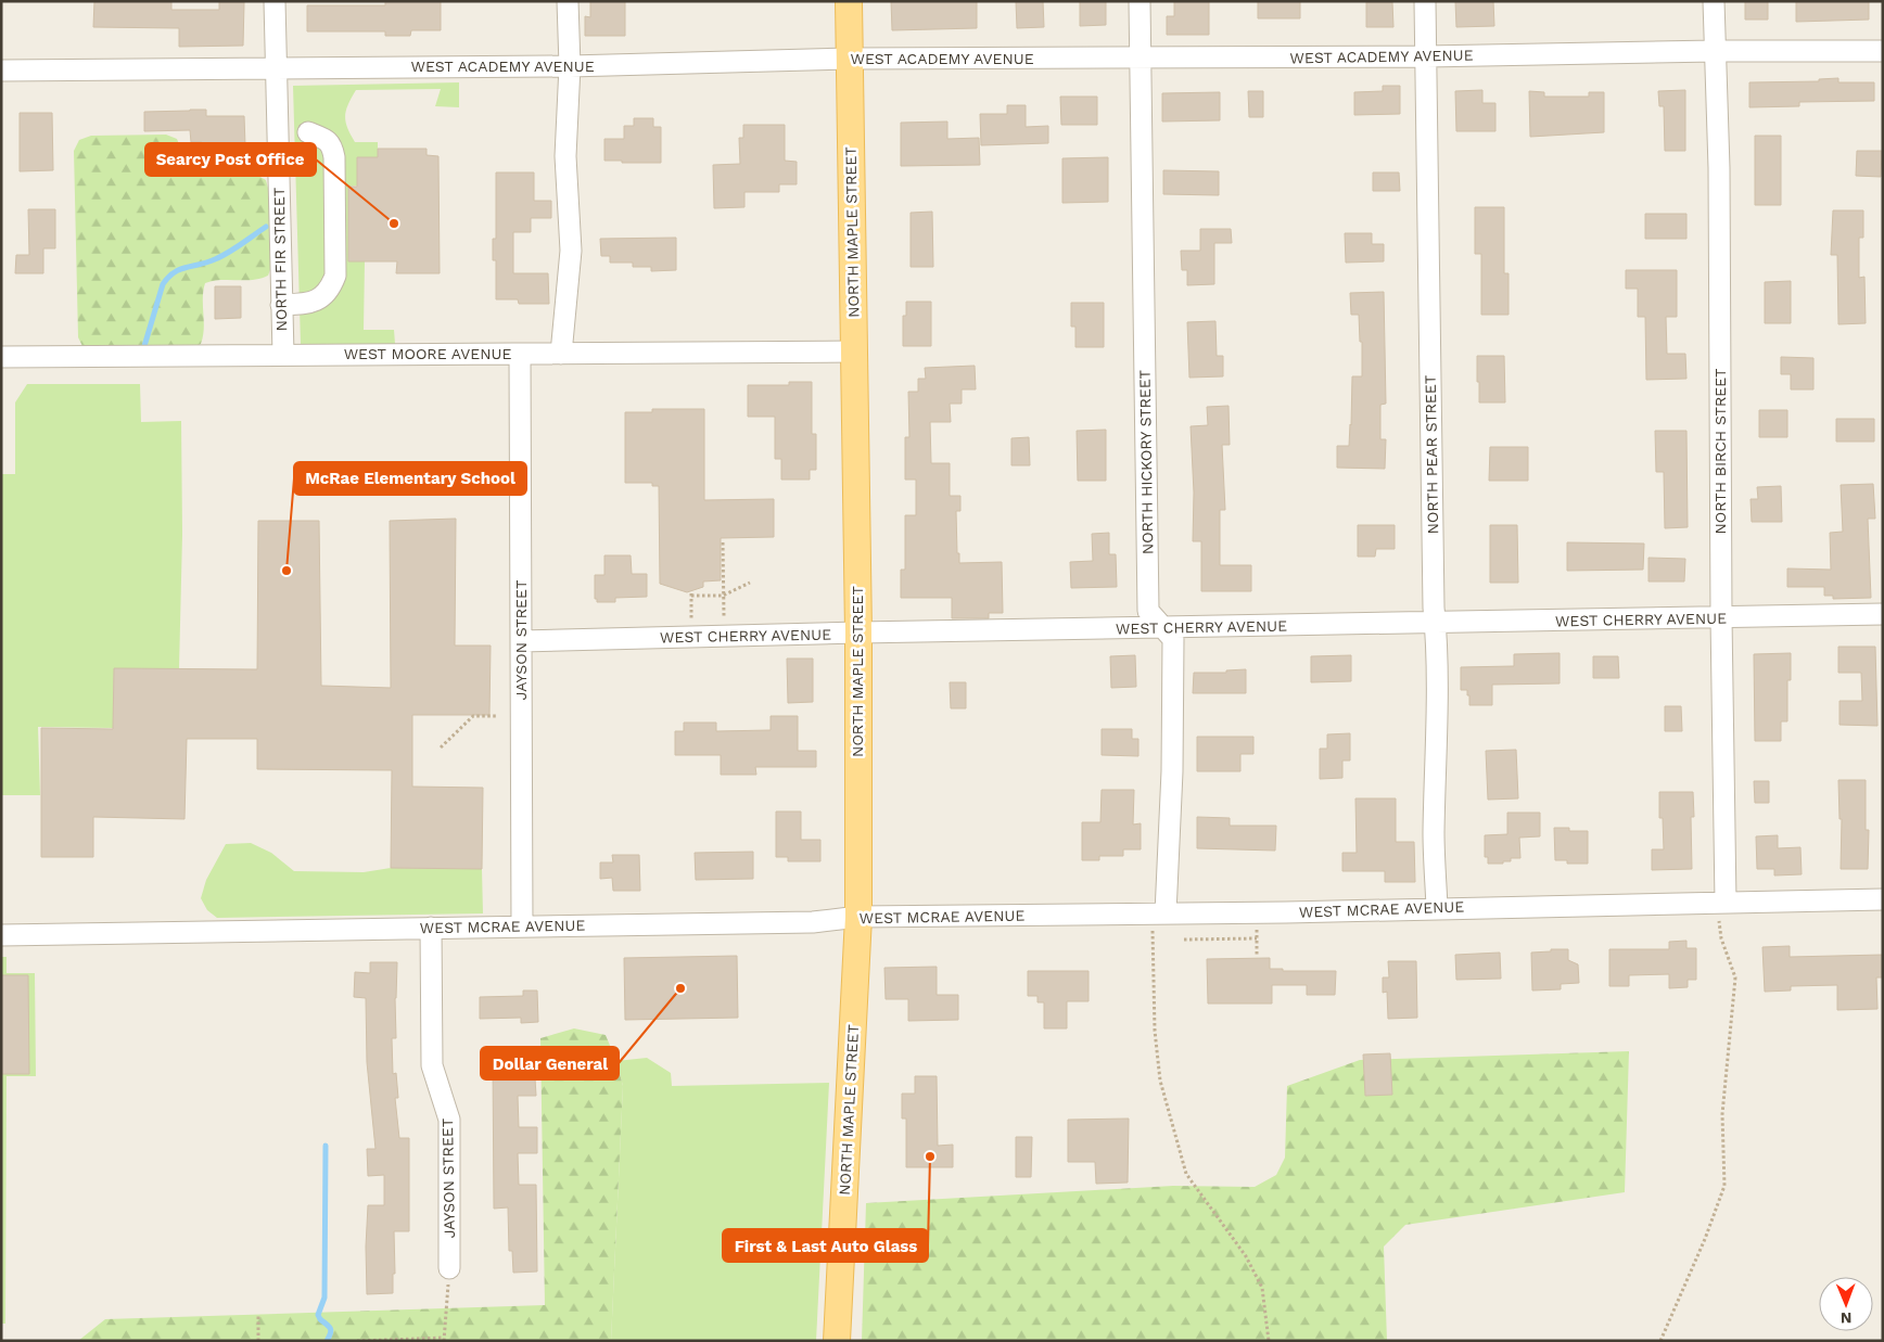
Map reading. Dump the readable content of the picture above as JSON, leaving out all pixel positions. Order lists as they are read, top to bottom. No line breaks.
{"streets":{"main road":["NORTH MAPLE STREET"],"street":["WEST ACADEMY AVENUE","NORTH FIR STREET","WEST MOORE AVENUE","NORTH BIRCH STREET","NORTH PEAR STREET","NORTH HICKORY STREET","WEST CHERRY AVENUE","JAYSON STREET","WEST MCRAE AVENUE"]},"crossings":[["WEST ACADEMY AVENUE","NORTH MAPLE STREET"],["WEST ACADEMY AVENUE","NORTH FIR STREET"],["WEST ACADEMY AVENUE","NORTH BIRCH STREET"],["WEST ACADEMY AVENUE","NORTH PEAR STREET"],["WEST ACADEMY AVENUE","NORTH HICKORY STREET"],["NORTH MAPLE STREET","WEST MOORE AVENUE"],["NORTH MAPLE STREET","WEST CHERRY AVENUE"],["NORTH MAPLE STREET","WEST MCRAE AVENUE"],["NORTH FIR STREET","WEST MOORE AVENUE"],["WEST MOORE AVENUE","JAYSON STREET"],["NORTH BIRCH STREET","WEST CHERRY AVENUE"],["NORTH BIRCH STREET","WEST MCRAE AVENUE"],["NORTH PEAR STREET","WEST CHERRY AVENUE"],["NORTH PEAR STREET","WEST MCRAE AVENUE"],["NORTH HICKORY STREET","WEST CHERRY AVENUE"],["NORTH HICKORY STREET","WEST MCRAE AVENUE"],["WEST CHERRY AVENUE","JAYSON STREET"],["JAYSON STREET","WEST MCRAE AVENUE"]],"places":["Searcy Post Office","McRae Elementary School","Dollar General","First & Last Auto Glass"],"north":"bottom"}
